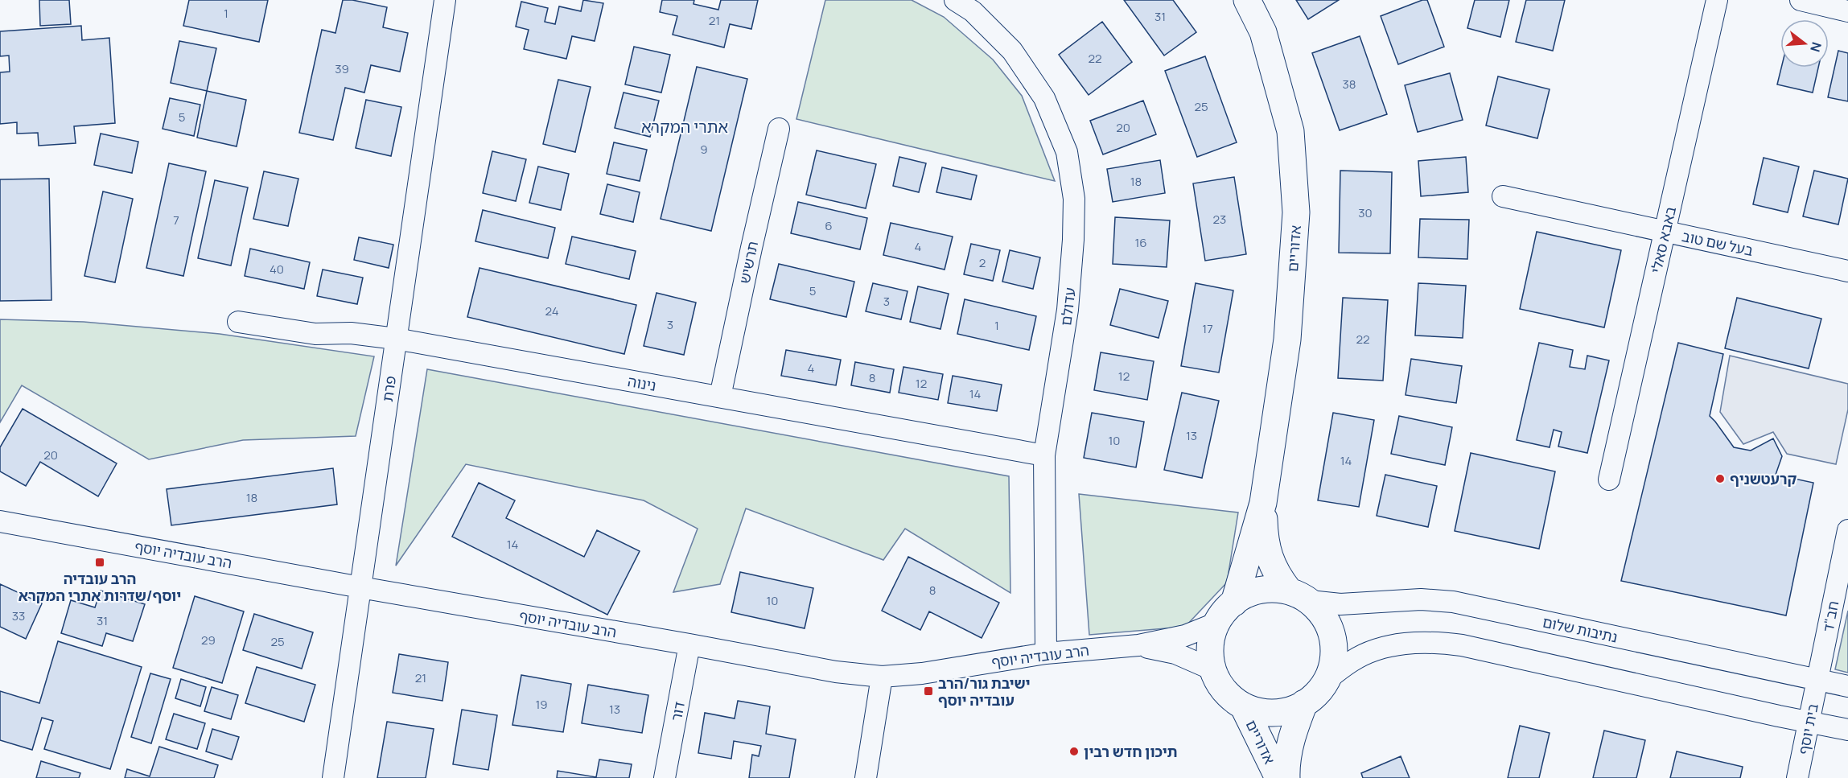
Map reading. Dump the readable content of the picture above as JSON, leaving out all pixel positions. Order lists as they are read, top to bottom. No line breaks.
{"streets":{"street":["באבא סאלי","בעל שם טוב","אדוריים","תרשיש","עדולם","נינוה","פרת","הרב עובדיה יוסף","חב\"ד","נתיבות שלום","דור","בית יוסף"]},"crossings":[["באבא סאלי","בעל שם טוב"],["אדוריים","הרב עובדיה יוסף"],["אדוריים","נתיבות שלום"],["תרשיש","נינוה"],["עדולם","נינוה"],["עדולם","הרב עובדיה יוסף"],["נינוה","פרת"],["פרת","הרב עובדיה יוסף"],["הרב עובדיה יוסף","נתיבות שלום"],["הרב עובדיה יוסף","דור"],["חב\"ד","נתיבות שלום"],["חב\"ד","בית יוסף"],["נתיבות שלום","בית יוסף"]],"districts":["אתרי המקרא"],"places":{"other":["קרעטשניף","תיכון חדש רבין"],"transit":["הרב עובדיה יוסף/שדרות אתרי המקרא","ישיבת גור/הרב עובדיה יוסף"]},"house_numbers":["1","31","21","22","39","38","25","5","20","9","18","30","23","7","6","16","4","2","40","5","3","24","3","1","17","22","4","12","8","12","14","13","10","20","14","18","14","8","10","33","31","29","25","21","19","13"],"north":"right"}
